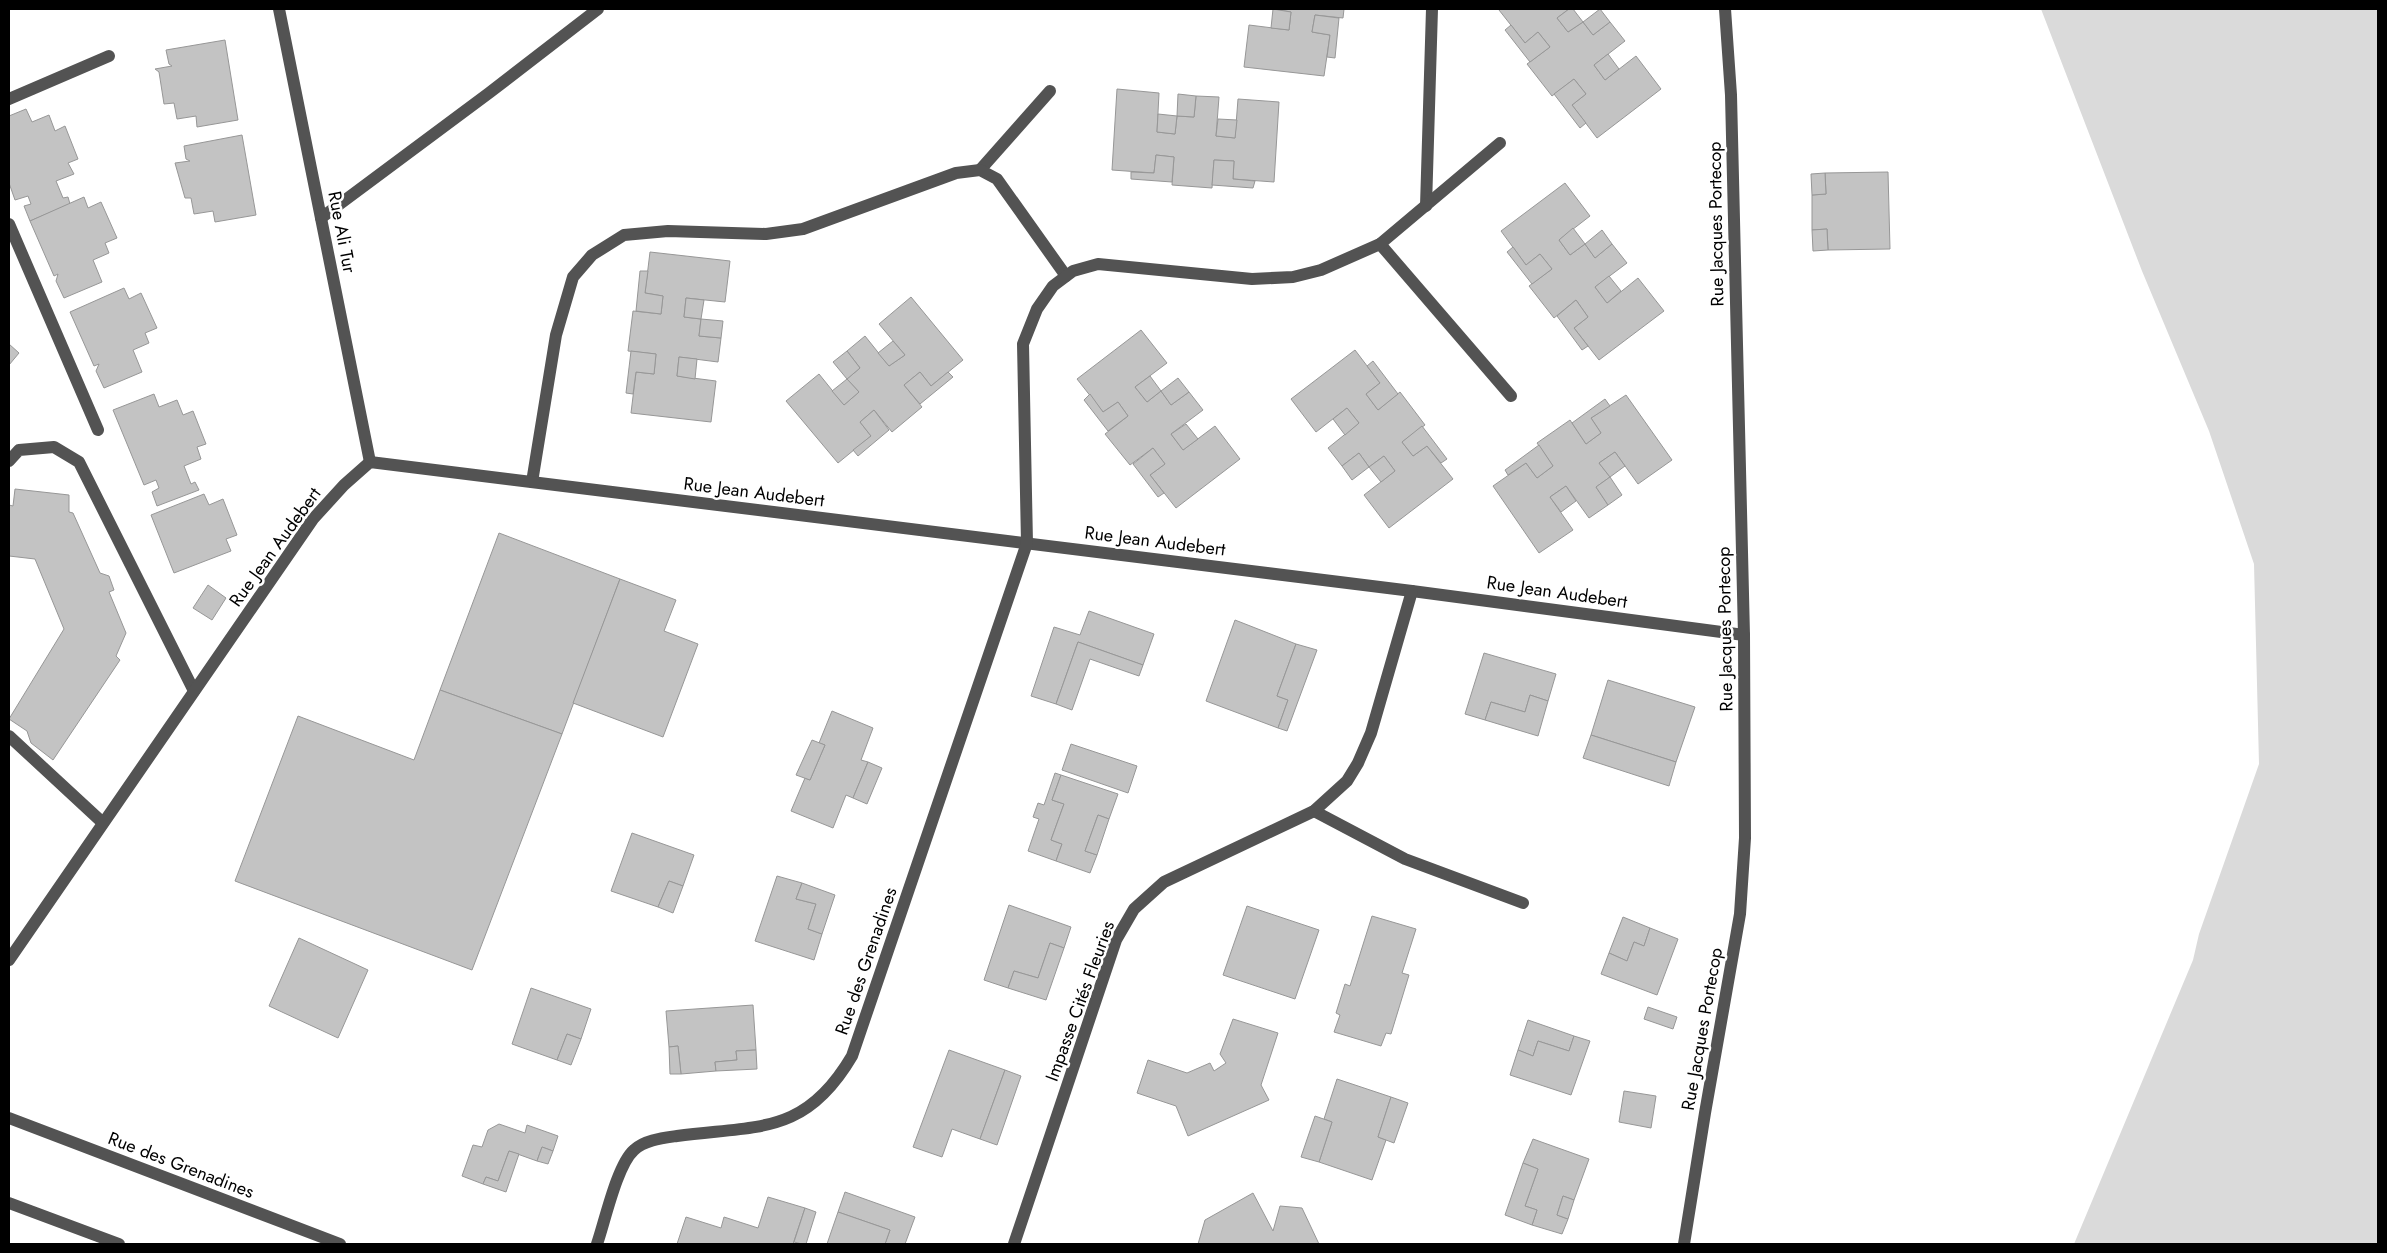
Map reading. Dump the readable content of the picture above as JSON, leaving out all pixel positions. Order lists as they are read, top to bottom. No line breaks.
{"streets":{"street":["Rue Jacques Portecop","Rue Ali Tur","Rue Jean Audebert","Rue des Grenadines","Impasse Cités Fleuries"]},"crossings":[["Rue Jacques Portecop","Rue Jean Audebert"],["Rue Ali Tur","Rue Jean Audebert"],["Rue Jean Audebert","Rue des Grenadines"],["Rue Jean Audebert","Impasse Cités Fleuries"]]}
